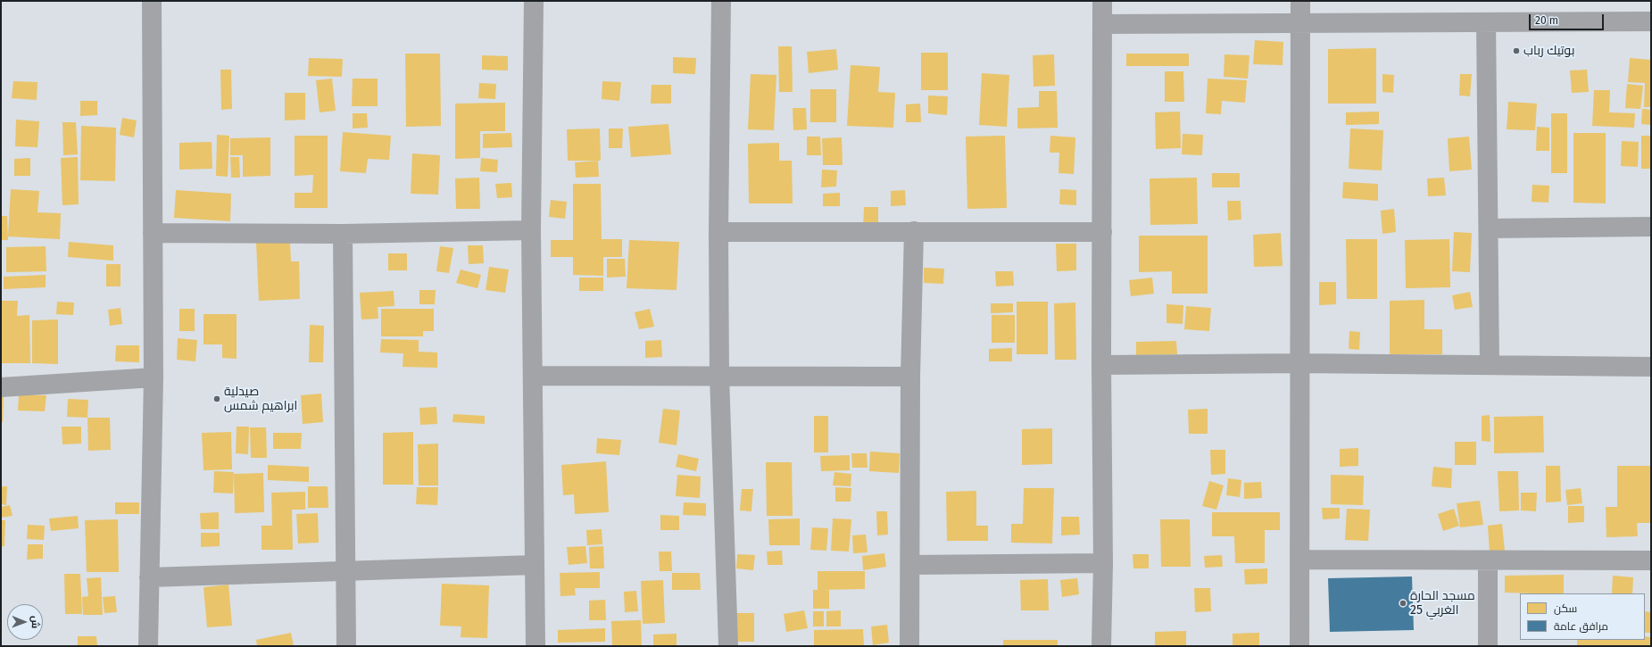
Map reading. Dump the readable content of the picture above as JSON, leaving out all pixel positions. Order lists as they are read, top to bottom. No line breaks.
{"places":["بوتيك رباب","صيدلية ابراهيم شمس","مسجد الحارة 25 الغربي"],"legend":["سكن","مرافق عامة"],"scale_bar":"20 m","north":"right"}
